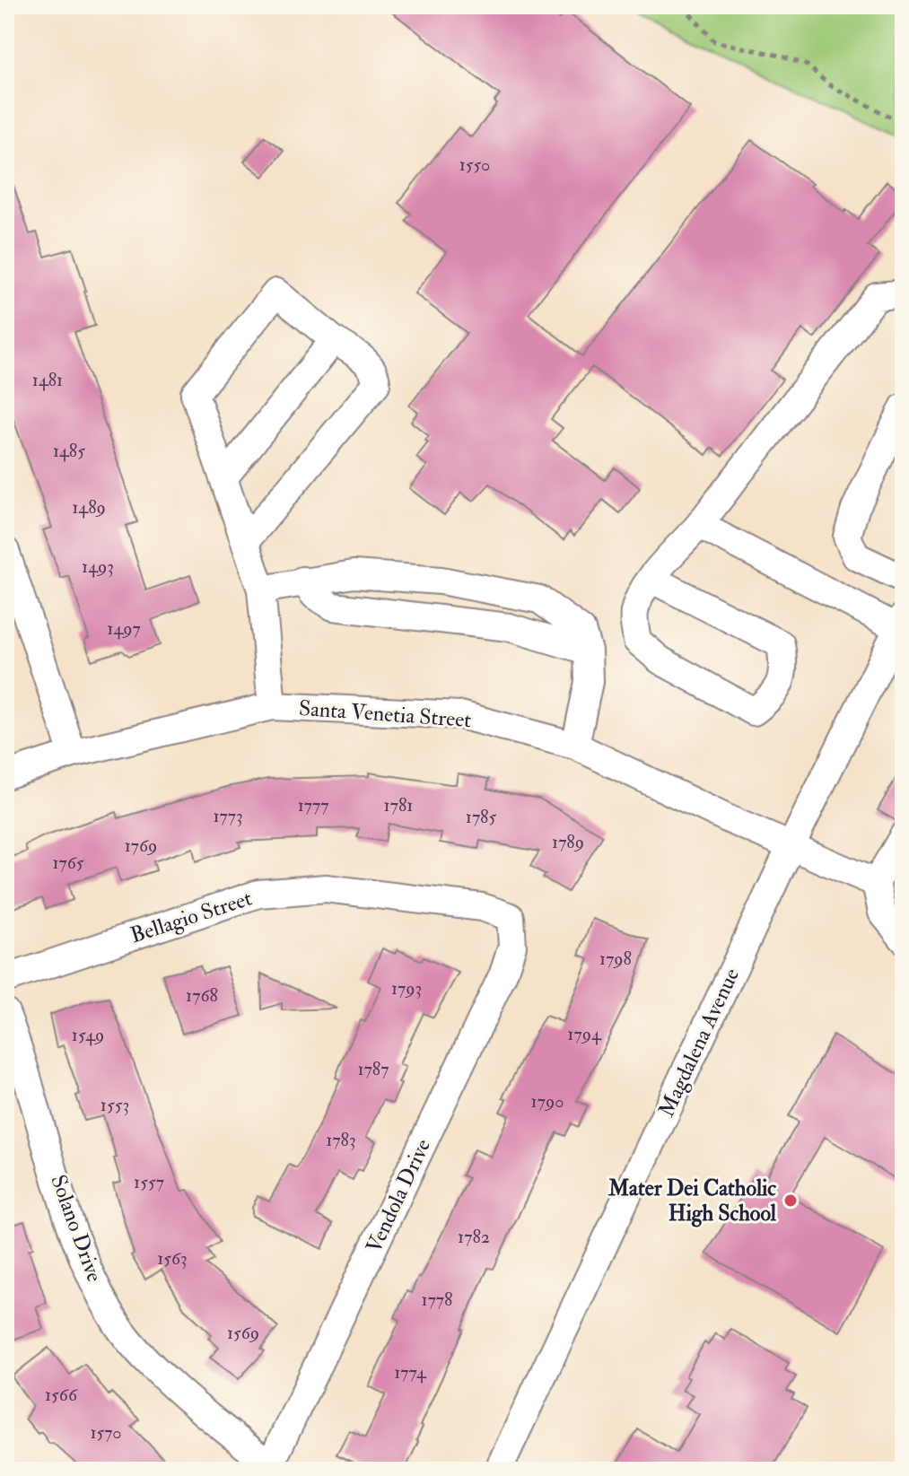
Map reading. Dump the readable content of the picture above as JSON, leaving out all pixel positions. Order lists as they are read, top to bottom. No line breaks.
{"streets":{"street":["Santa Venetia Street","Bellagio Street","Magdalena Avenue","Vendola Drive","Solano Drive"]},"crossings":[["Santa Venetia Street","Magdalena Avenue"],["Bellagio Street","Vendola Drive"],["Vendola Drive","Solano Drive"]],"places":["Mater Dei Catholic High School"],"house_numbers":["1550","1481","1485","1489","1493","1497","1777","1781","1773","1785","1789","1769","1765","1798","1793","1768","1794","1549","1787","1790","1553","1783","1557","1782","1563","1778","1569","1774","1566","1570"]}
